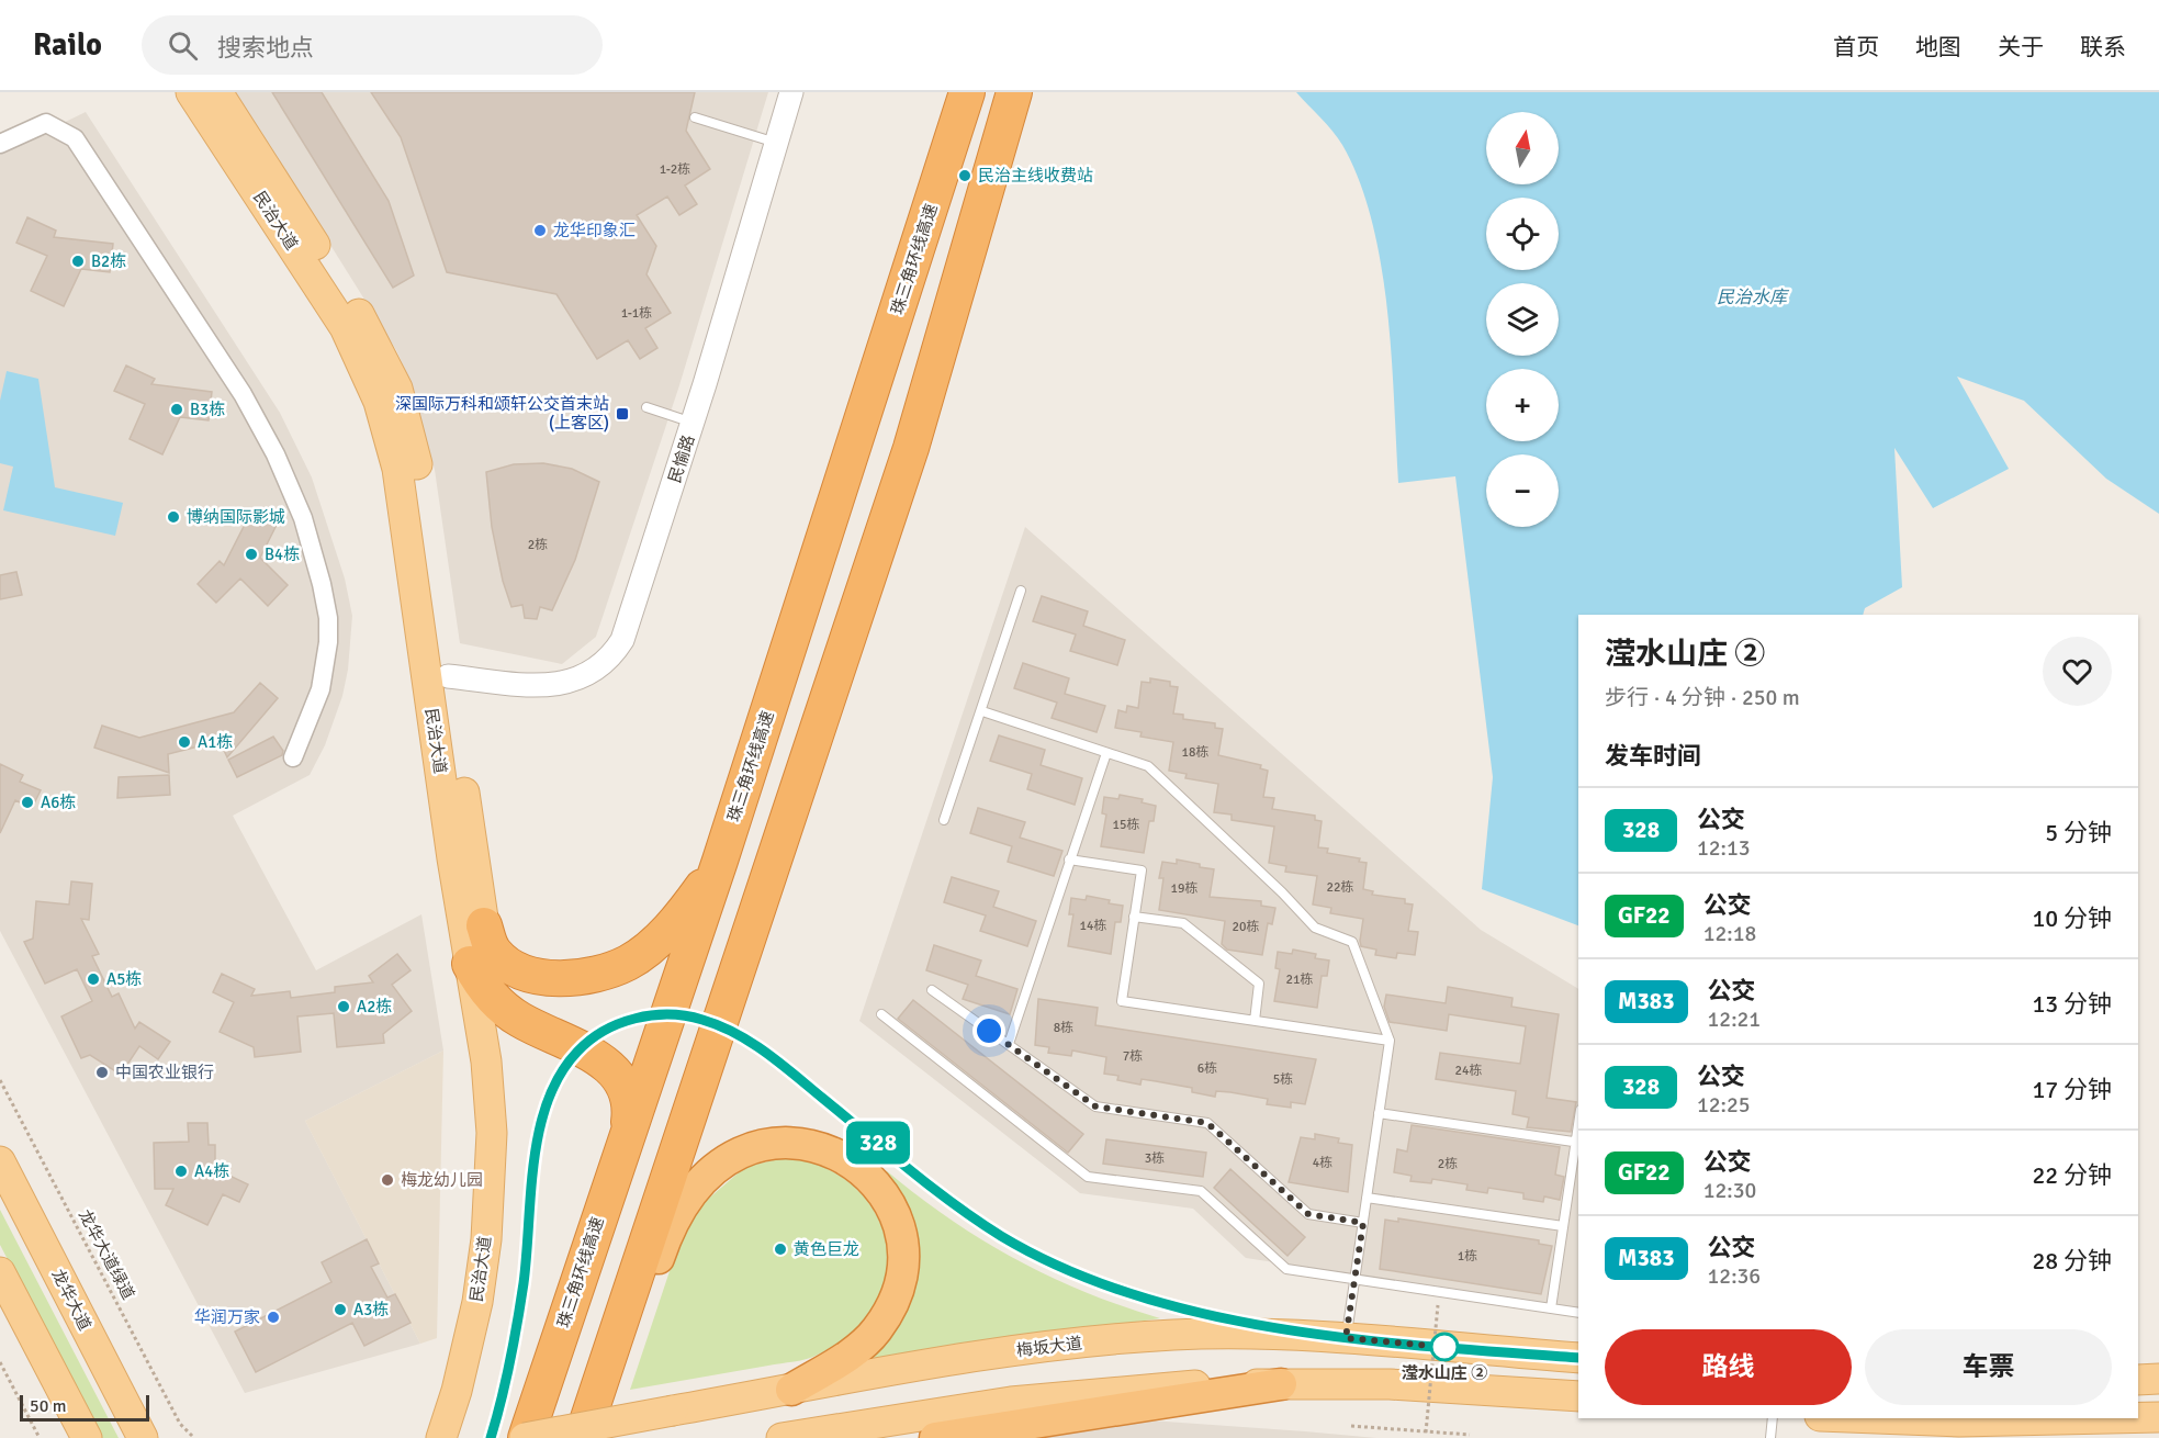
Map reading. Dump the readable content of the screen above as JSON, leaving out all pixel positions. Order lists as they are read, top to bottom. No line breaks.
{"streets":{"highway":["珠三角环线高速"],"main road":["民治大道","龙华大道","梅坂大道"],"street":["民愉路"],"path":["龙华大道绿道"]},"crossings":[["民治大道","民愉路"],["珠三角环线高速","梅坂大道"]],"water":["民治水库"],"places":{"other":["民治主线收费站","龙华印象汇","B2栋","B3栋","博纳国际影城","B4栋","A1栋","A6栋","A5栋","A2栋","中国农业银行","A4栋","梅龙幼儿园","黄色巨龙","A3栋","华润万家","滢水山庄 ②"],"transit":["深国际万科和颂轩公交首末站 (上客区)"]},"lines":["bus line 328"],"house_numbers":["1-2栋","1-1栋","2栋","18栋","15栋","22栋","19栋","14栋","20栋","21栋","8栋","7栋","6栋","24栋","5栋","3栋","4栋","2栋","1栋"],"scale_bar":"50 m","north":"top","page":{"header":"Railo","search":"搜索地点","nav":["首页","地图","关于","联系"],"on_map":"328","map_buttons":["+","−"],"heading":[["滢水山庄 ②","步行 · 4 分钟 · 250 m"],"发车时间"],"list":[{"mark":"328","name":"公交","note":"12:13","value":"5 分钟"},{"mark":"GF22","name":"公交","note":"12:18","value":"10 分钟"},{"mark":"M383","name":"公交","note":"12:21","value":"13 分钟"},{"mark":"328","name":"公交","note":"12:25","value":"17 分钟"},{"mark":"GF22","name":"公交","note":"12:30","value":"22 分钟"},{"mark":"M383","name":"公交","note":"12:36","value":"28 分钟"}],"buttons":["路线","车票"],"scale":"50 m"}}
